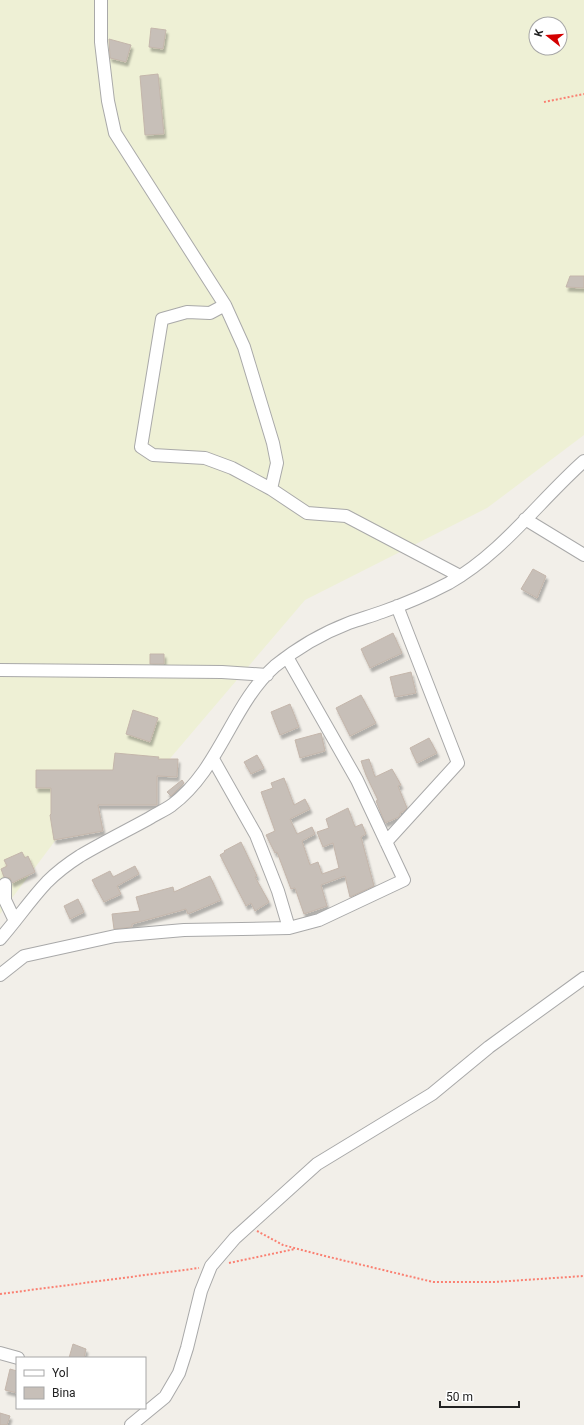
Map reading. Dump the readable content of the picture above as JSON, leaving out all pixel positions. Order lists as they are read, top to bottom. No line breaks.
{"legend":["Yol","Bina"],"scale_bar":"50 m","north":"left"}
